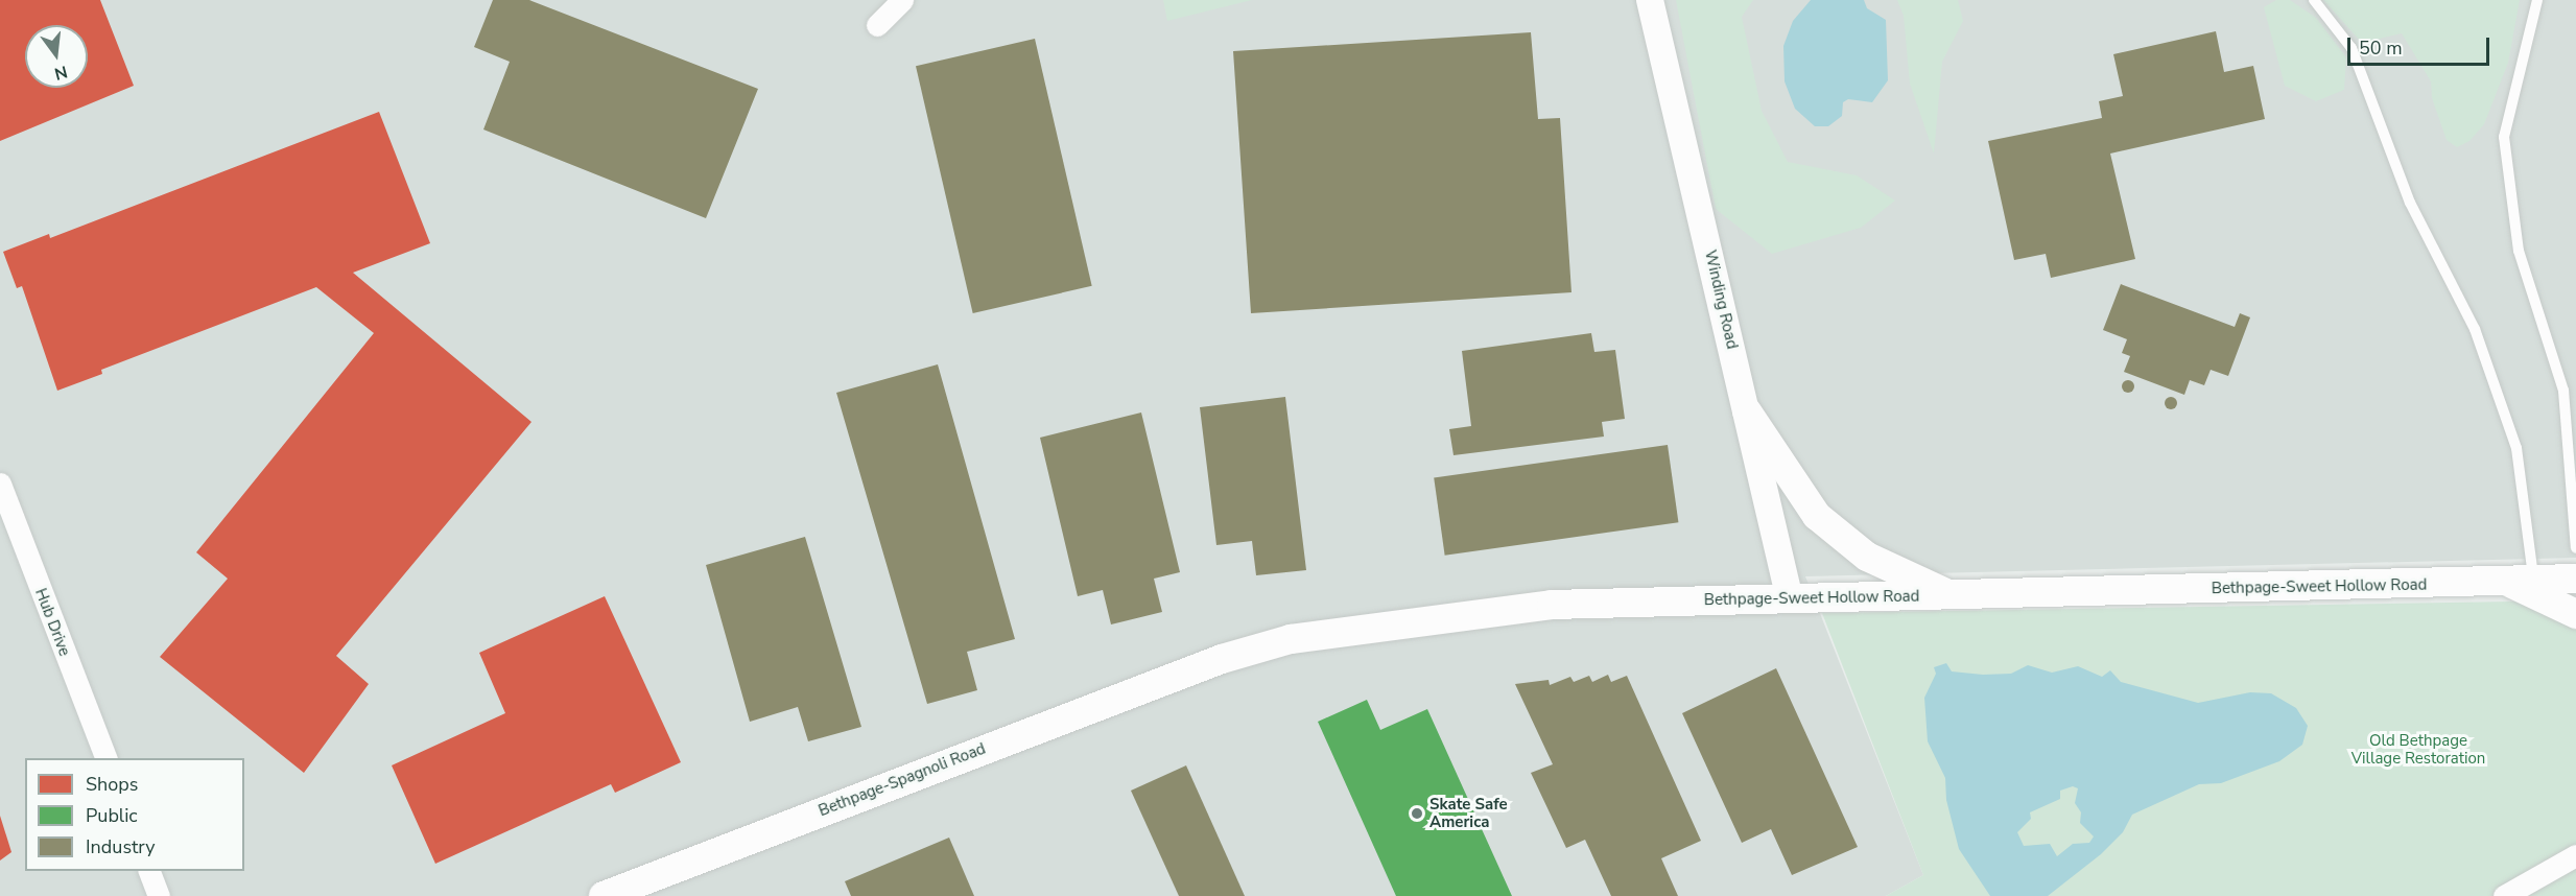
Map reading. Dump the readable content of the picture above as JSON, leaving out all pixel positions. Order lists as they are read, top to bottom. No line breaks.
{"streets":{"main road":["Bethpage-Sweet Hollow Road","Bethpage-Spagnoli Road"],"street":["Winding Road","Hub Drive"]},"crossings":[["Winding Road","Bethpage-Sweet Hollow Road"],["Bethpage-Sweet Hollow Road","Bethpage-Spagnoli Road"]],"parks":["Old Bethpage Village Restoration"],"places":["Skate Safe America"],"legend":["Shops","Public","Industry"],"scale_bar":"50 m","north":"bottom"}
